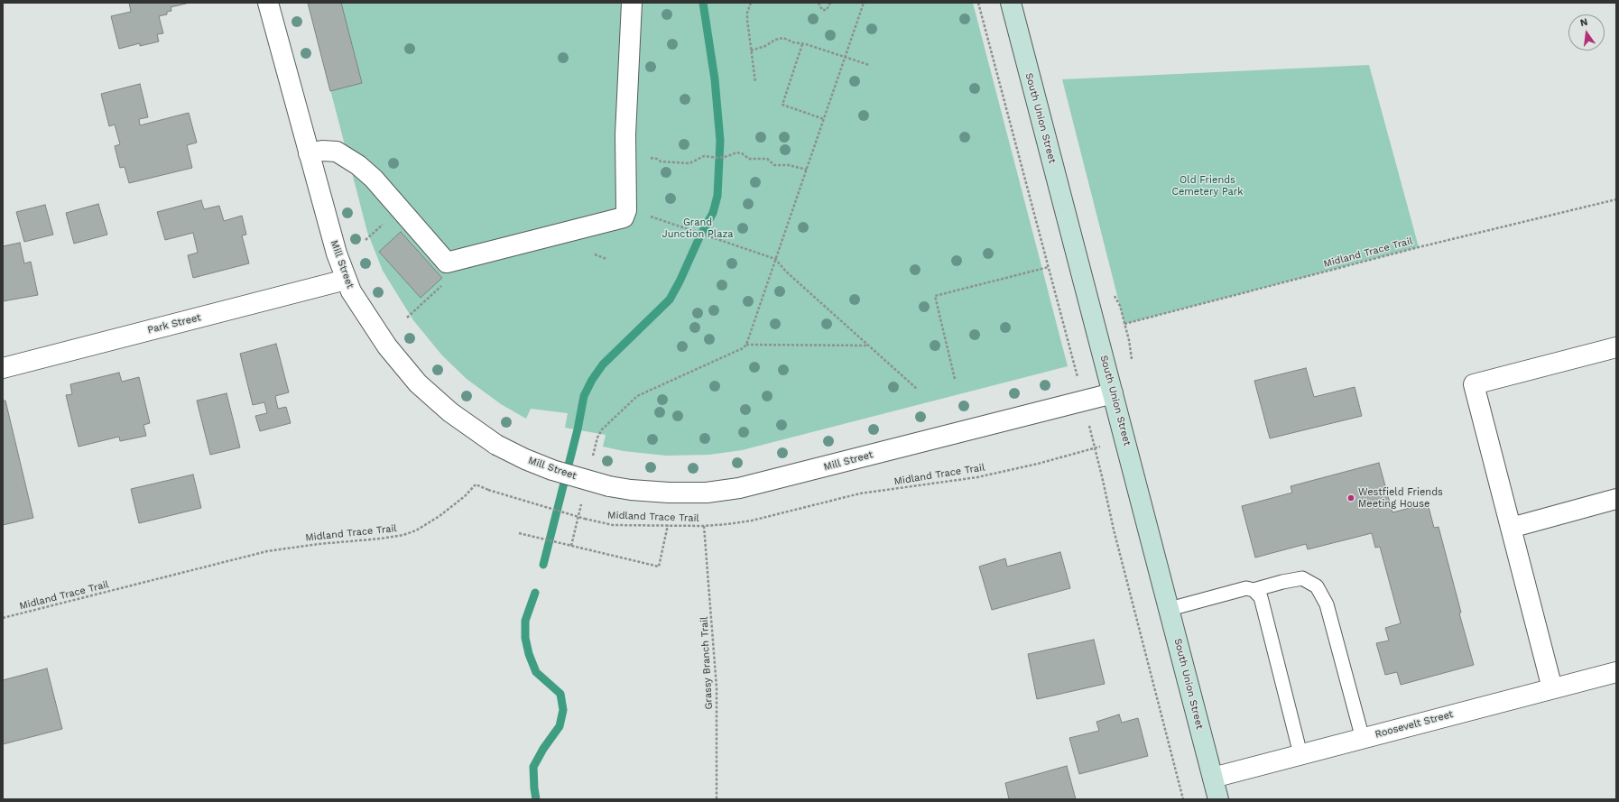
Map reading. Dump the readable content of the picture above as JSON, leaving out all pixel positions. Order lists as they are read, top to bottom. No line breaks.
{"streets":{"street":["South Union Street","Mill Street","Park Street","Roosevelt Street"],"path":["Midland Trace Trail","Grassy Branch Trail"]},"crossings":[["South Union Street","Midland Trace Trail"],["South Union Street","Mill Street"],["South Union Street","Roosevelt Street"],["Midland Trace Trail","Grassy Branch Trail"],["Mill Street","Park Street"]],"parks":["Old Friends Cemetery Park","Grand Junction Plaza"],"places":["Westfield Friends Meeting House"],"north":"top"}
